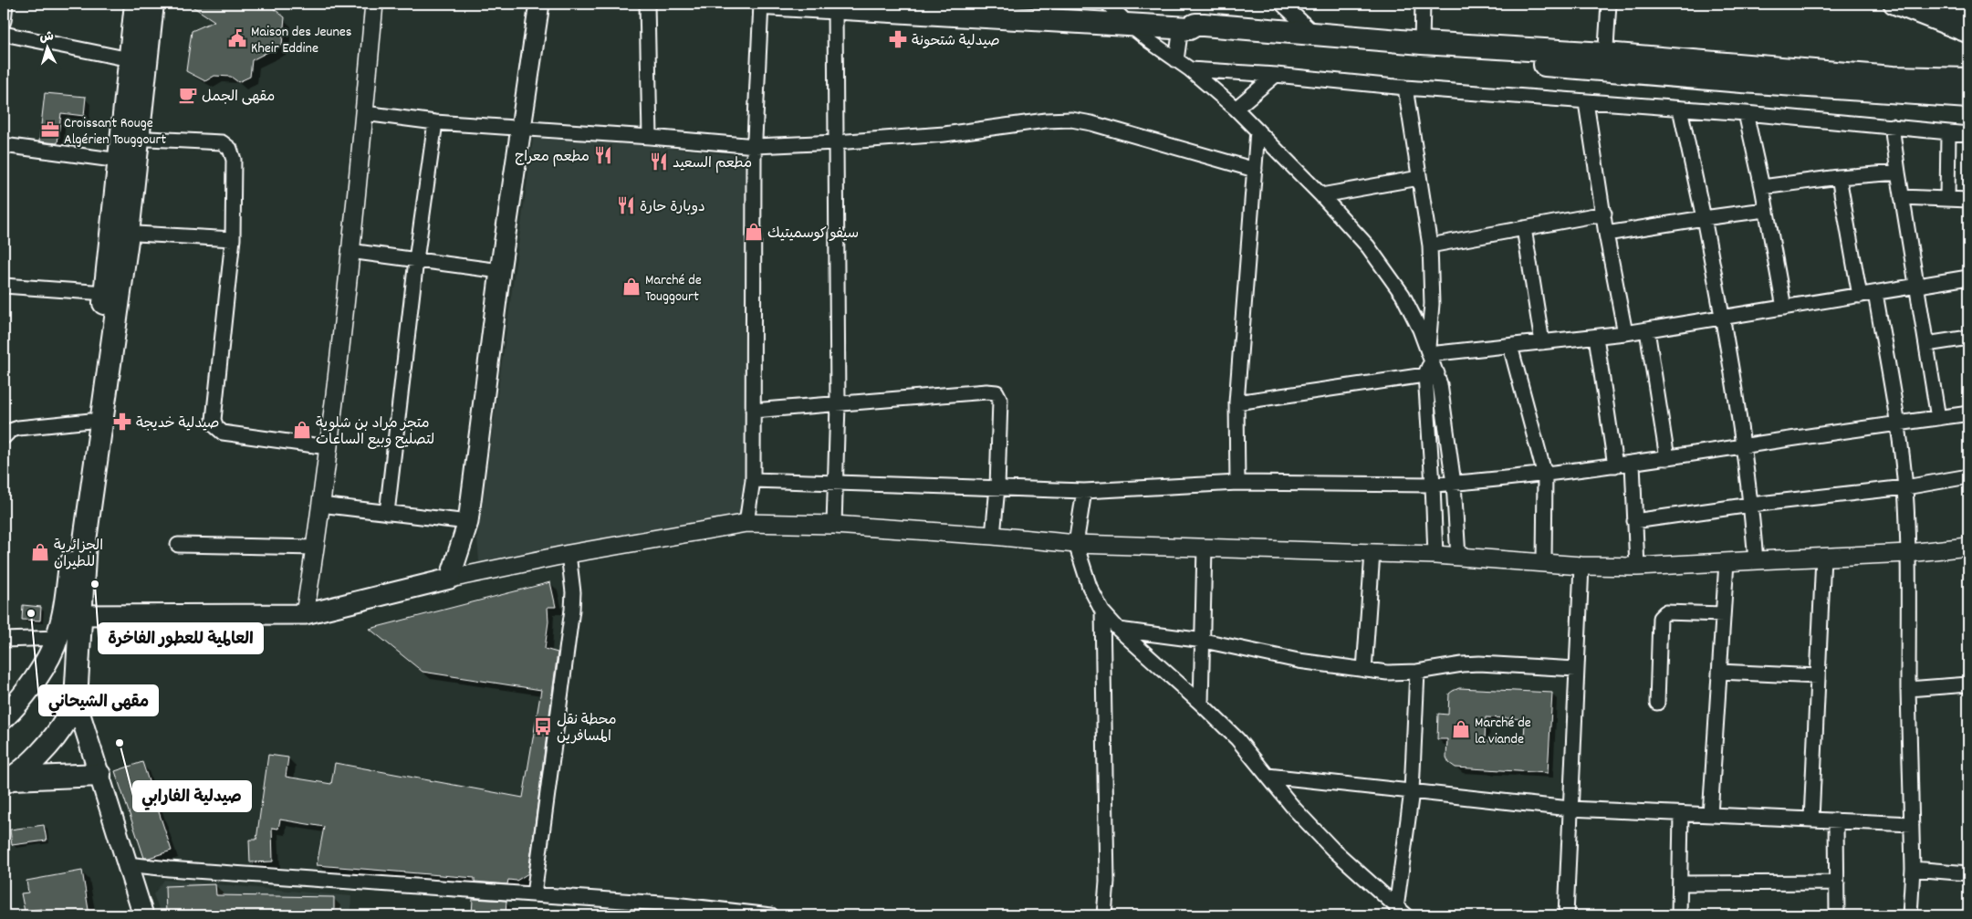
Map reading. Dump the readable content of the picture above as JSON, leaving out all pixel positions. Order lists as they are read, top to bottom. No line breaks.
{"places":{"public building":["Maison des Jeunes Kheir Eddine"],"pharmacy":["صيدلية شتحونة","صيدلية خديجة"],"cafe":["مقهى الجمل"],"office":["Croissant Rouge Algérien Touggourt"],"restaurant":["مطعم معراج","مطعم السعيد","دوبارة حارة"],"shop":["سيفو كوسميتيك","Marché de Touggourt","متجر مراد بن شلوية لتصليح وبيع الساعات","الجزائرية للطيران","Marché de la viande"],"other":["العالمية للعطور الفاخرة","مقهى الشيحاني","صيدلية الفارابي"],"bus stop":["محطة نقل المسافرين"]},"north":"top"}
